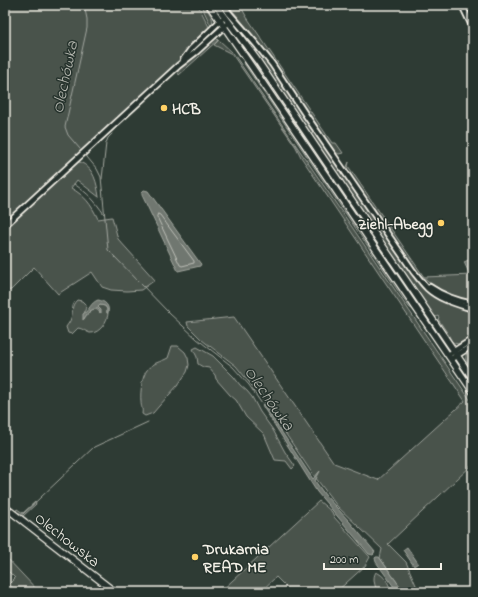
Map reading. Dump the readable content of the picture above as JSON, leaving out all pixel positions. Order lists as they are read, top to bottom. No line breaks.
{"streets":{"street":["Olechowska"]},"water":["Olechówka"],"places":["HCB","Ziehl-Abegg","Drukarnia READ ME"],"scale_bar":"200 m"}
